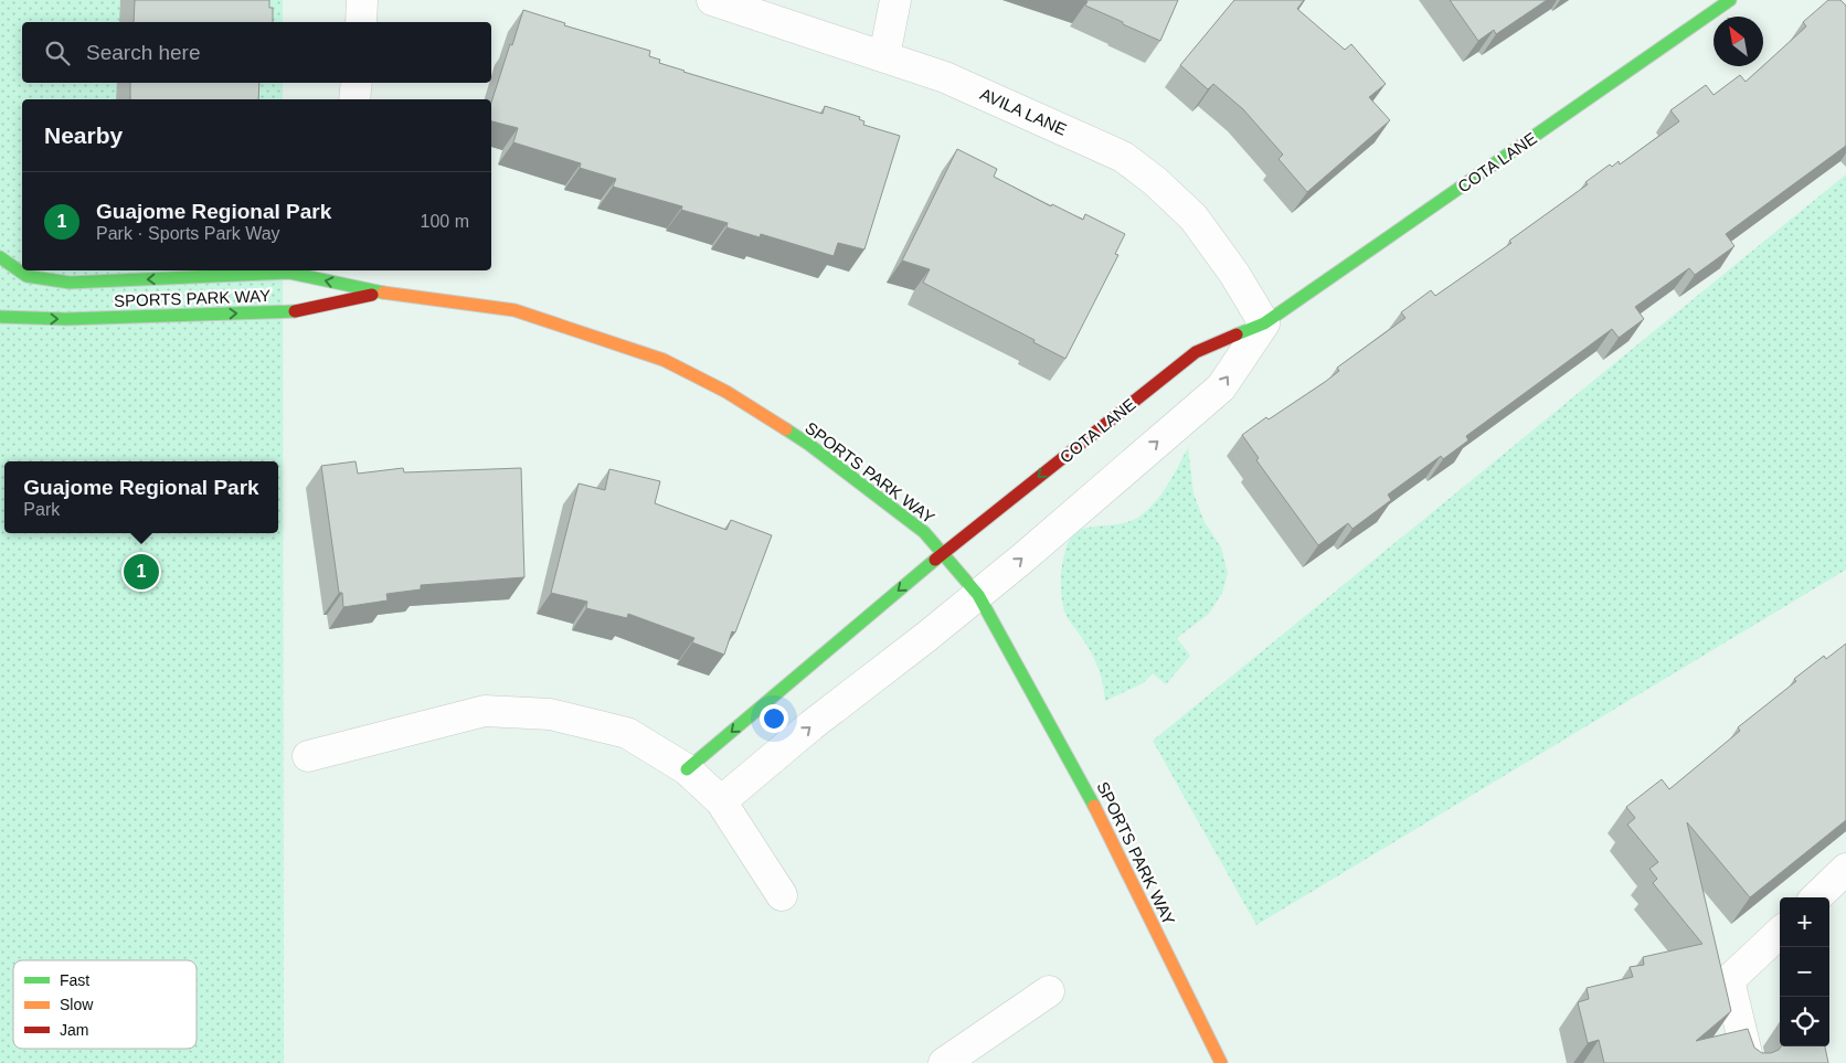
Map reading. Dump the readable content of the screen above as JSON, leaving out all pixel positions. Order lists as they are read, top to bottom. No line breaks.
{"streets":{"street":["AVILA LANE","COTA LANE","SPORTS PARK WAY"]},"crossings":[["AVILA LANE","COTA LANE"],["COTA LANE","SPORTS PARK WAY"]],"legend":["Fast","Slow","Jam"],"north":"top left","page":{"search":"Search here","heading":"Nearby","list":[{"mark":"1","name":"Guajome Regional Park","note":"Park · Sports Park Way","value":"100 m"}],"popup":["Guajome Regional Park","Park"],"pins":"1","map_buttons":["+","−"]}}
